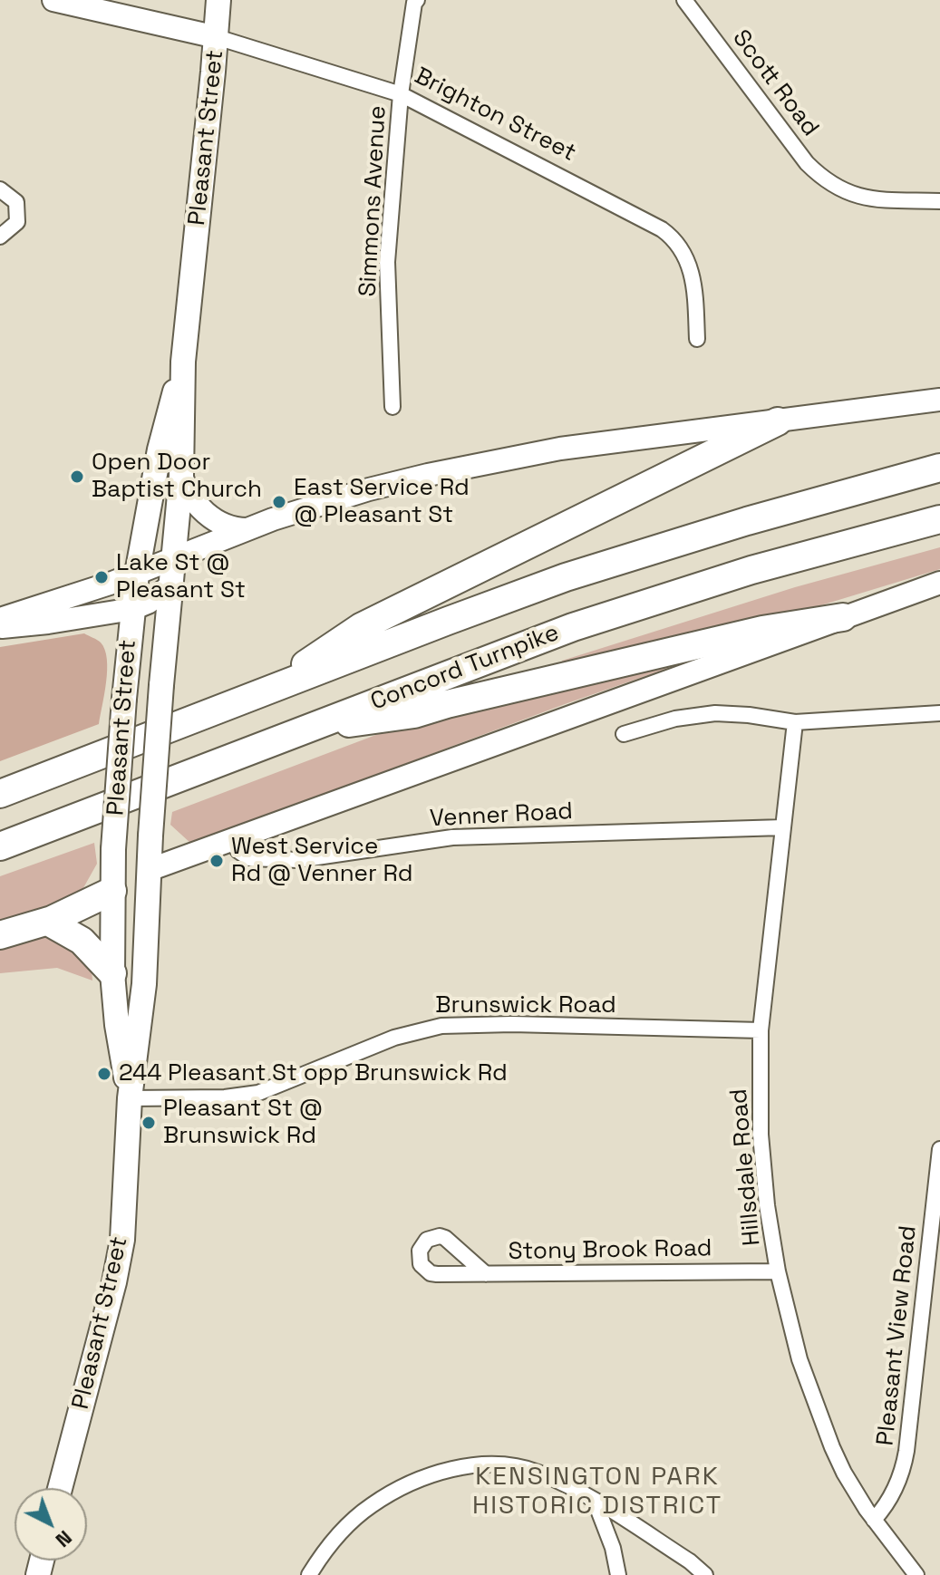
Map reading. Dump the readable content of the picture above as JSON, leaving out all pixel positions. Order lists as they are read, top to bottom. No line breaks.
{"streets":{"highway":["Concord Turnpike"],"main road":["Brighton Street","Pleasant Street"],"street":["Scott Road","Simmons Avenue","Venner Road","Brunswick Road","Hillsdale Road","Stony Brook Road","Pleasant View Road"]},"crossings":[["Brighton Street","Pleasant Street"],["Brighton Street","Simmons Avenue"],["Pleasant Street","Brunswick Road"],["Venner Road","Hillsdale Road"],["Brunswick Road","Hillsdale Road"],["Hillsdale Road","Stony Brook Road"],["Hillsdale Road","Pleasant View Road"]],"districts":["KENSINGTON PARK HISTORIC DISTRICT"],"places":["Open Door Baptist Church","East Service Rd @ Pleasant St","Lake St @ Pleasant St","West Service Rd @ Venner Rd","244 Pleasant St opp Brunswick Rd","Pleasant St @ Brunswick Rd"],"north":"bottom right"}
